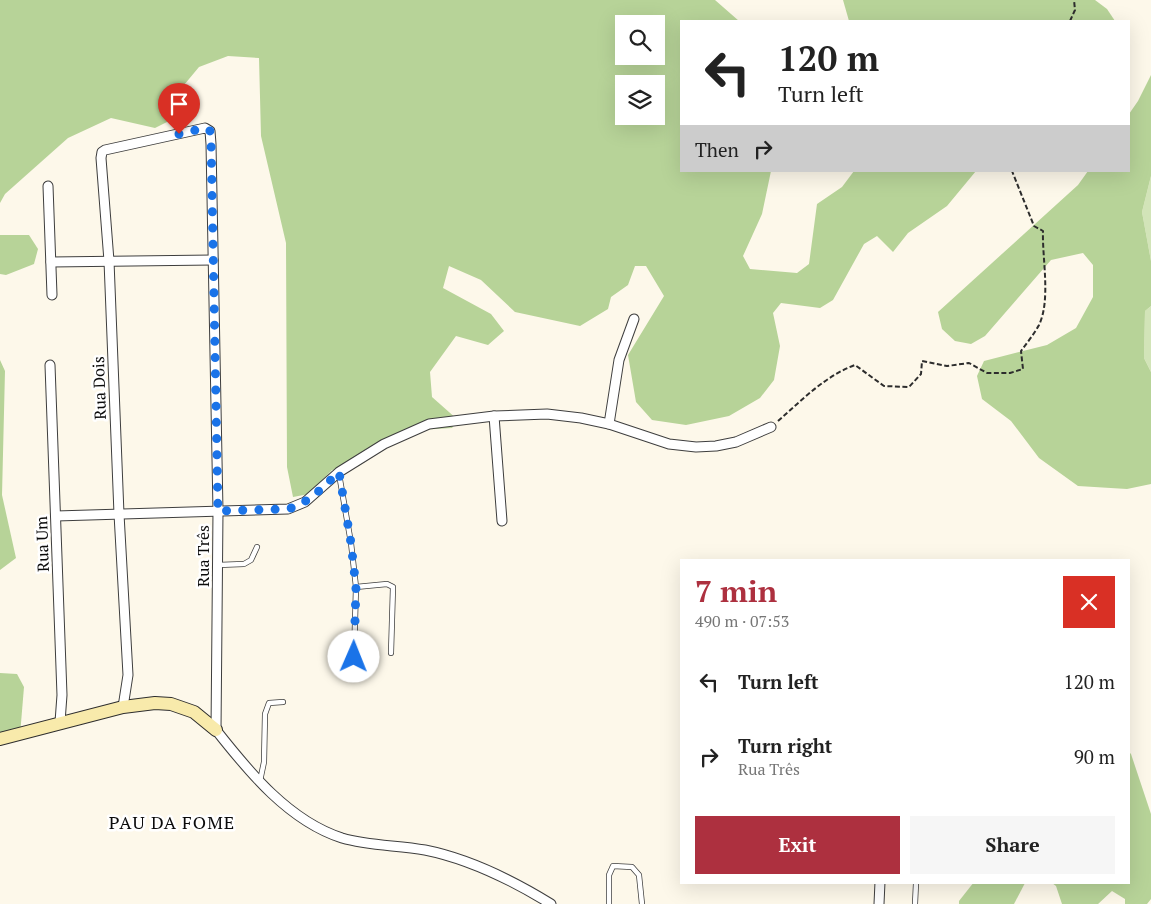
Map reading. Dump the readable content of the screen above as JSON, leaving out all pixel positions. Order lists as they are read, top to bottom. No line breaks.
{"streets":{"street":["Rua Dois","Rua Um","Rua Três"]},"crossings":[["Rua Dois","Rua Três"]],"districts":["PAU DA FOME"],"page":{"turn":["120 m","Turn left"],"then":"Then","heading":["7 min","490 m · 07:53"],"list":[{"name":"Turn left","value":"120 m"},{"name":"Turn right","note":"Rua Três","value":"90 m"}],"buttons":["Exit","Share"]}}
